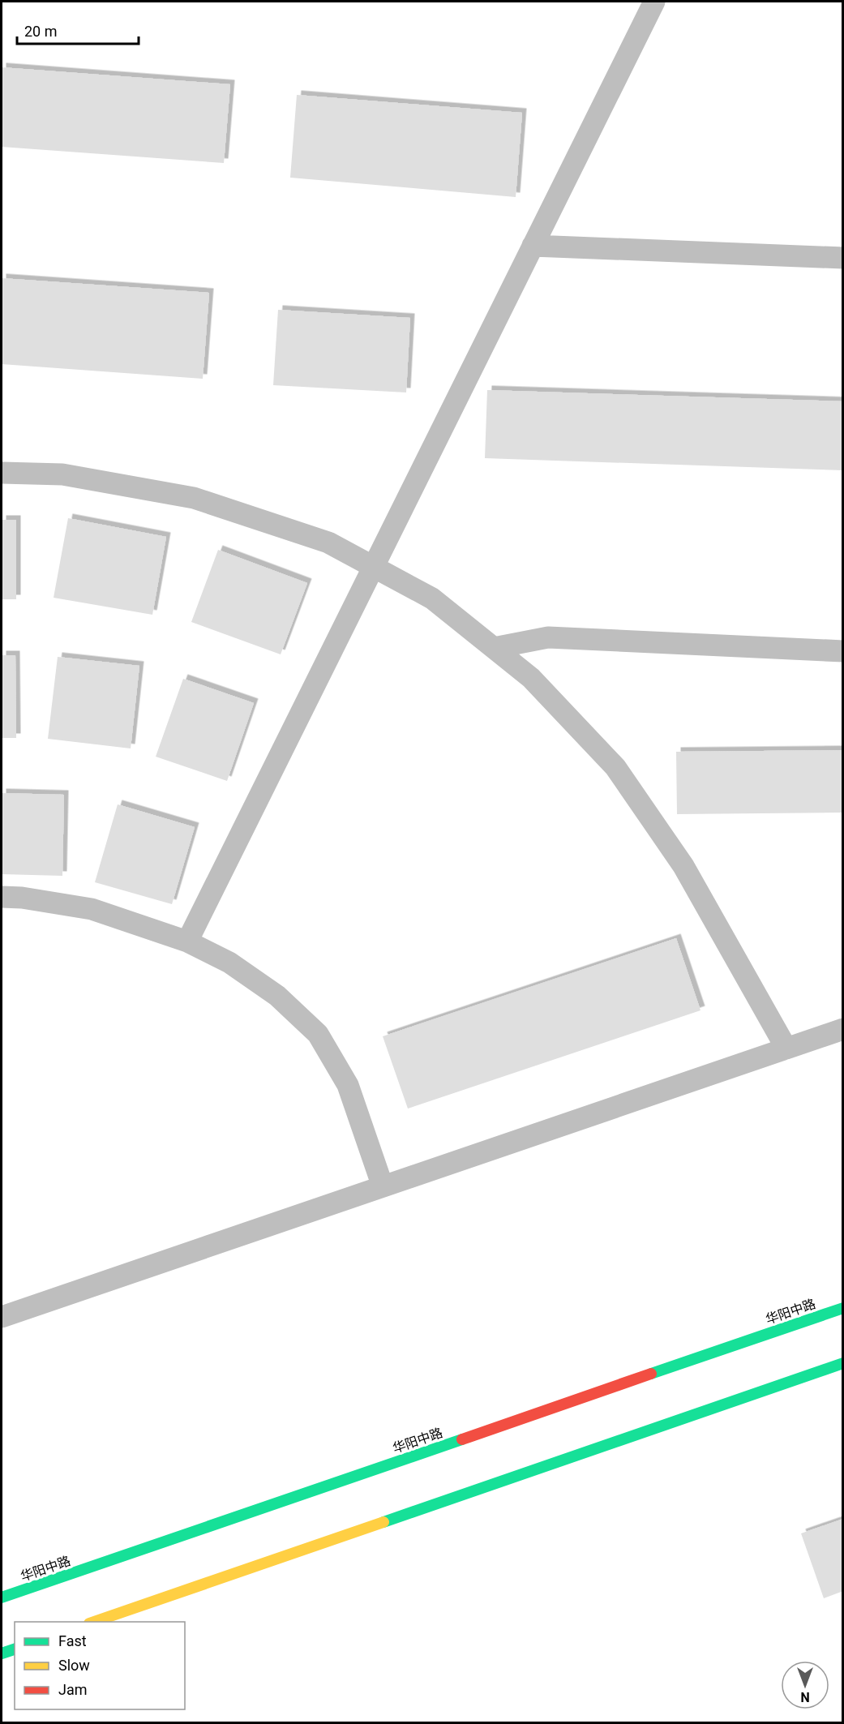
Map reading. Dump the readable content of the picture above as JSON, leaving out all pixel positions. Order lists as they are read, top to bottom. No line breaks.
{"streets":{"main road":["华阳中路"]},"legend":["Fast","Slow","Jam"],"scale_bar":"20 m","north":"bottom"}
